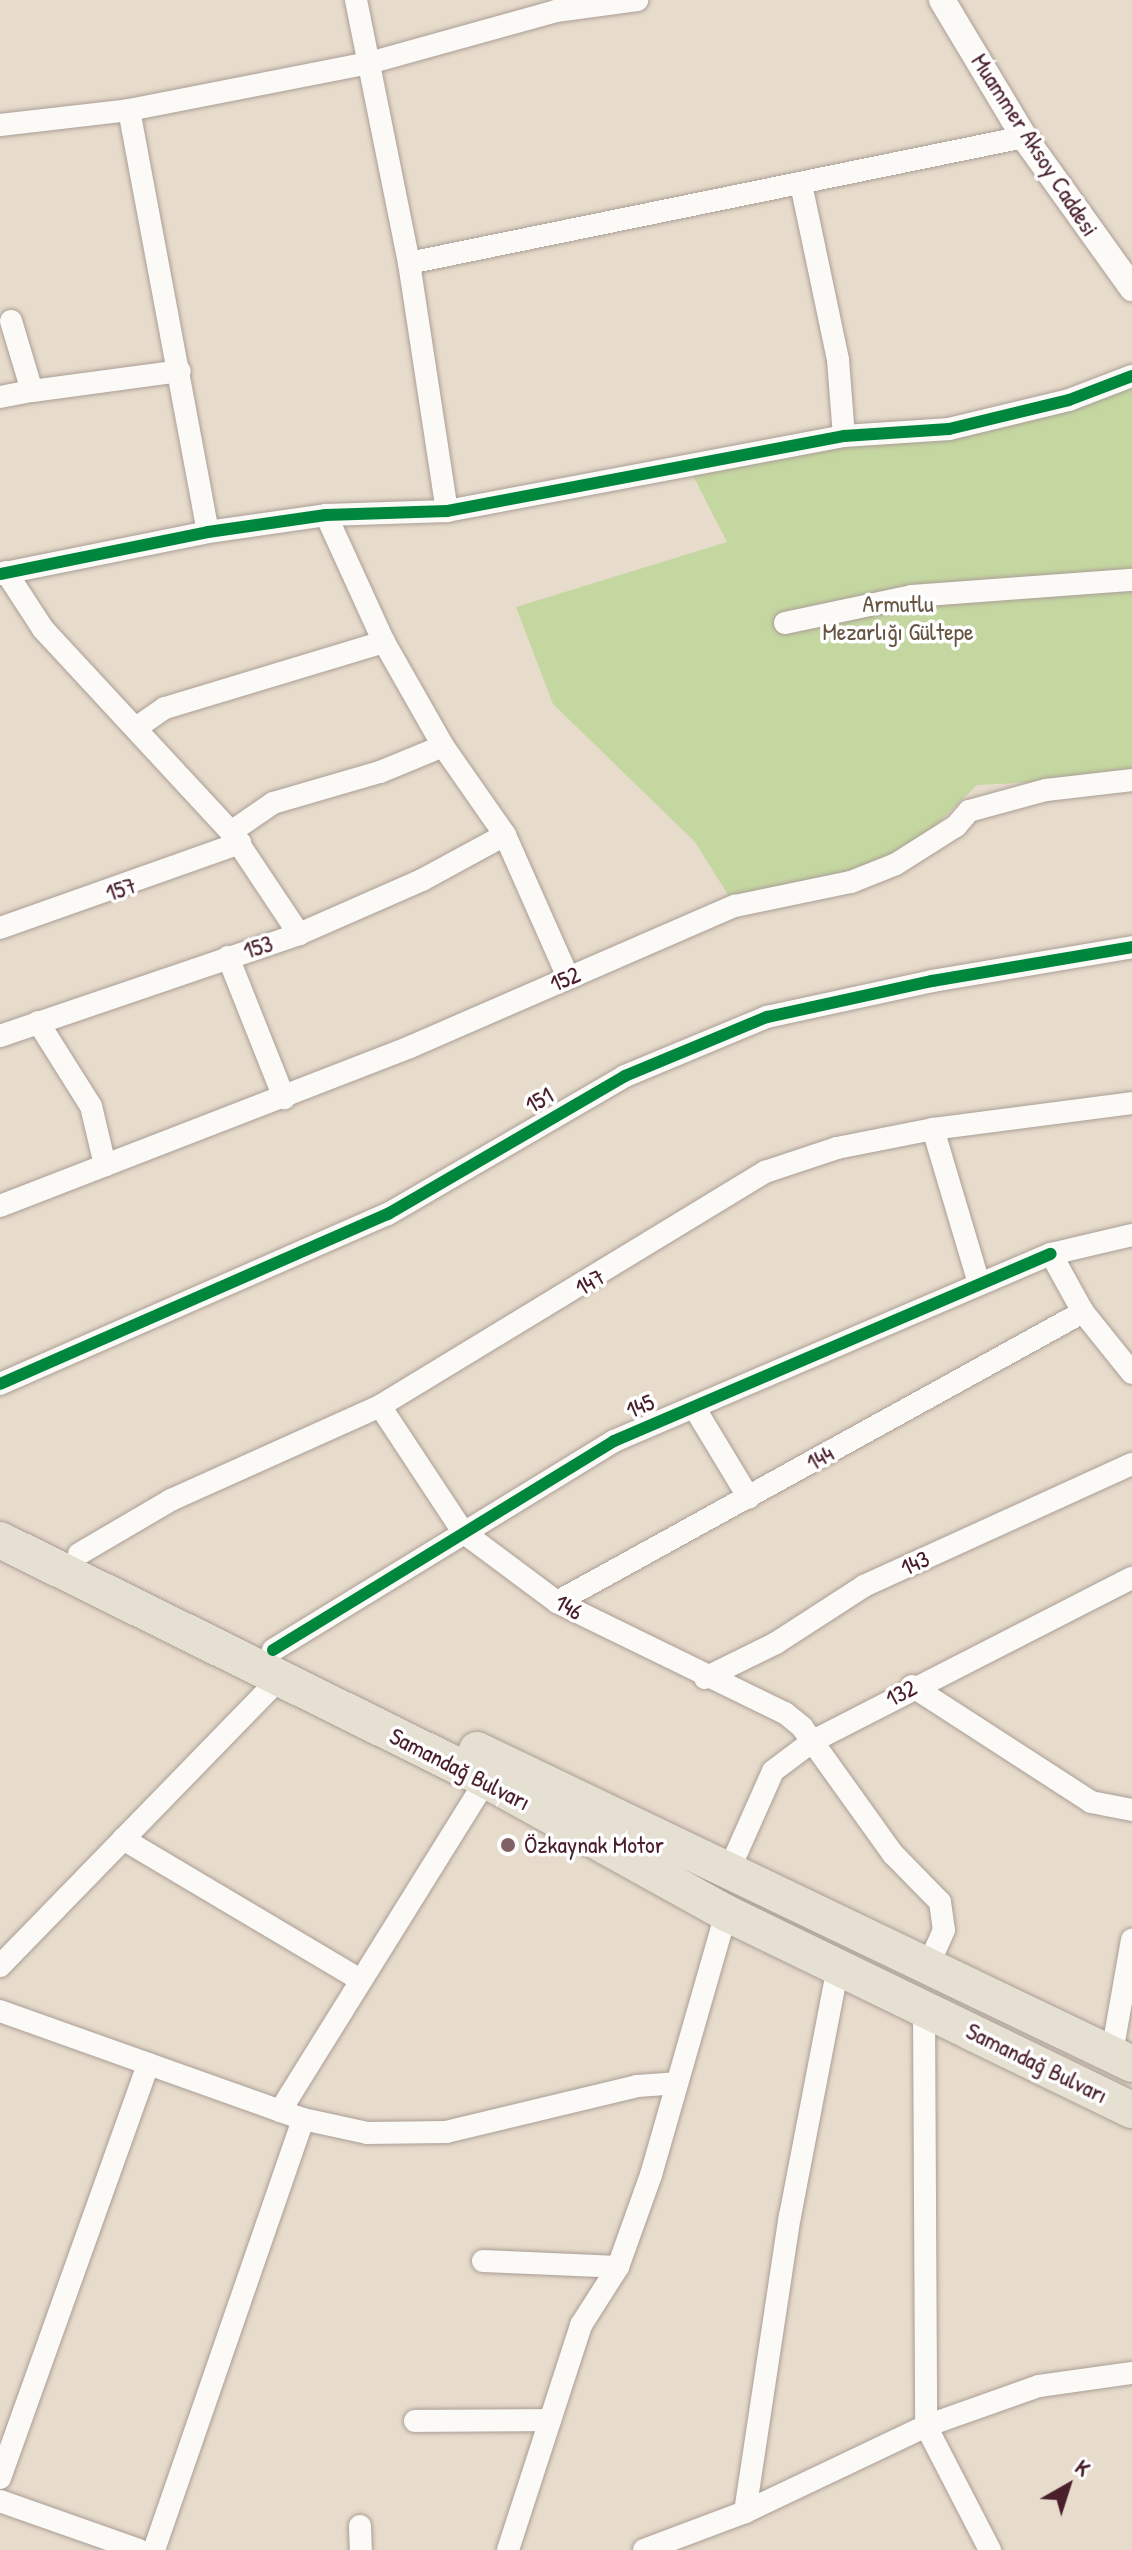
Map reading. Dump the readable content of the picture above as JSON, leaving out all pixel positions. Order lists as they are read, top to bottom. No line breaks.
{"streets":{"highway":["Samandağ Bulvarı"],"street":["Muammer Aksoy Caddesi","157","153","152","151","147","145","144","143","146","132"]},"crossings":[["147","146"],["147","Samandağ Bulvarı"],["145","146"],["145","Samandağ Bulvarı"],["144","146"],["143","146"],["146","132"],["146","Samandağ Bulvarı"],["132","Samandağ Bulvarı"]],"parks":["Armutlu Mezarlığı Gültepe"],"places":["Özkaynak Motor"],"north":"top right"}
